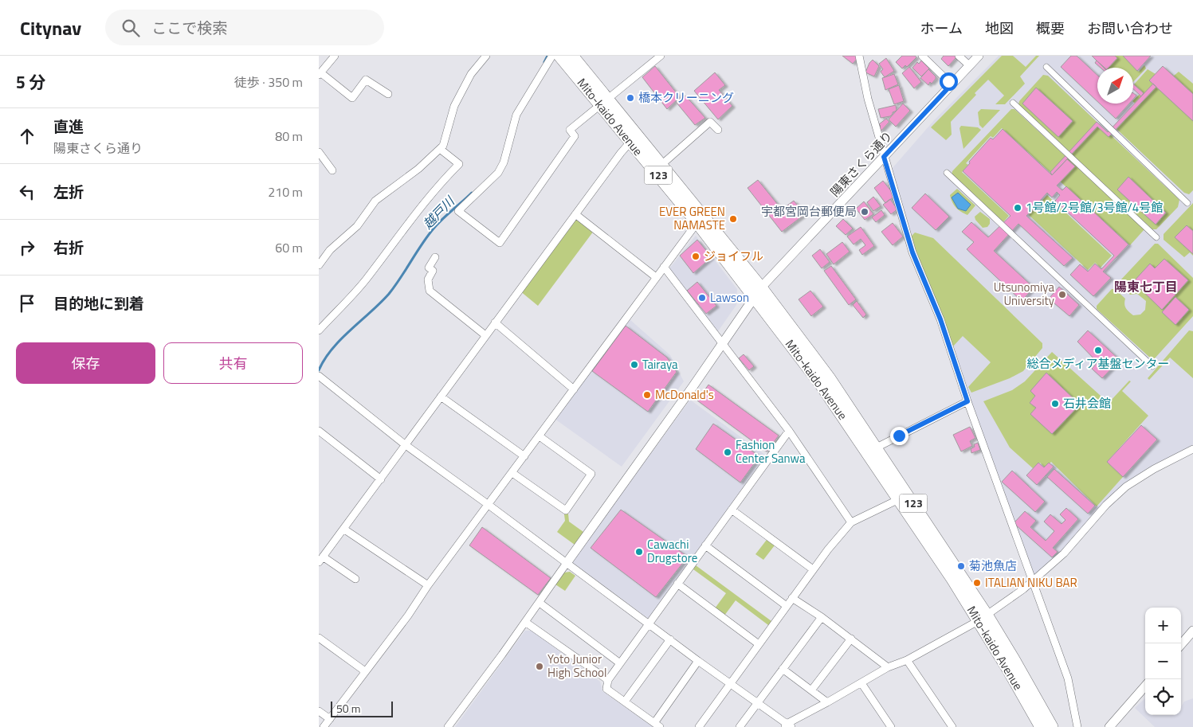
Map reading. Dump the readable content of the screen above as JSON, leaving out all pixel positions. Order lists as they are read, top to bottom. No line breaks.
{"streets":{"highway":["Mito-kaido Avenue","123"],"street":["陽東さくら通り"]},"crossings":[["Mito-kaido Avenue","陽東さくら通り"]],"districts":["陽東七丁目"],"water":["越戸川"],"places":["橋本クリーニング","1号館/2号館/3号館/4号館","宇都宮岡台郵便局","EVER GREEN NAMASTE","ジョイフル","Utsunomiya University","Lawson","総合メディア基盤センター","Tairaya","McDonald's","石井会館","Fashion Center Sanwa","Cawachi Drugstore","菊池魚店","ITALIAN NIKU BAR","Yoto Junior High School"],"scale_bar":"50 m","north":"top right","page":{"header":"Citynav","search":"ここで検索","nav":["ホーム","地図","概要","お問い合わせ"],"heading":["5 分","徒歩 · 350 m"],"list":[["直進","陽東さくら通り","80 m"],["左折","210 m"],["右折","60 m"],"目的地に到着"],"buttons":["保存","共有"],"map_buttons":["+","−"],"scale":"50 m"}}
